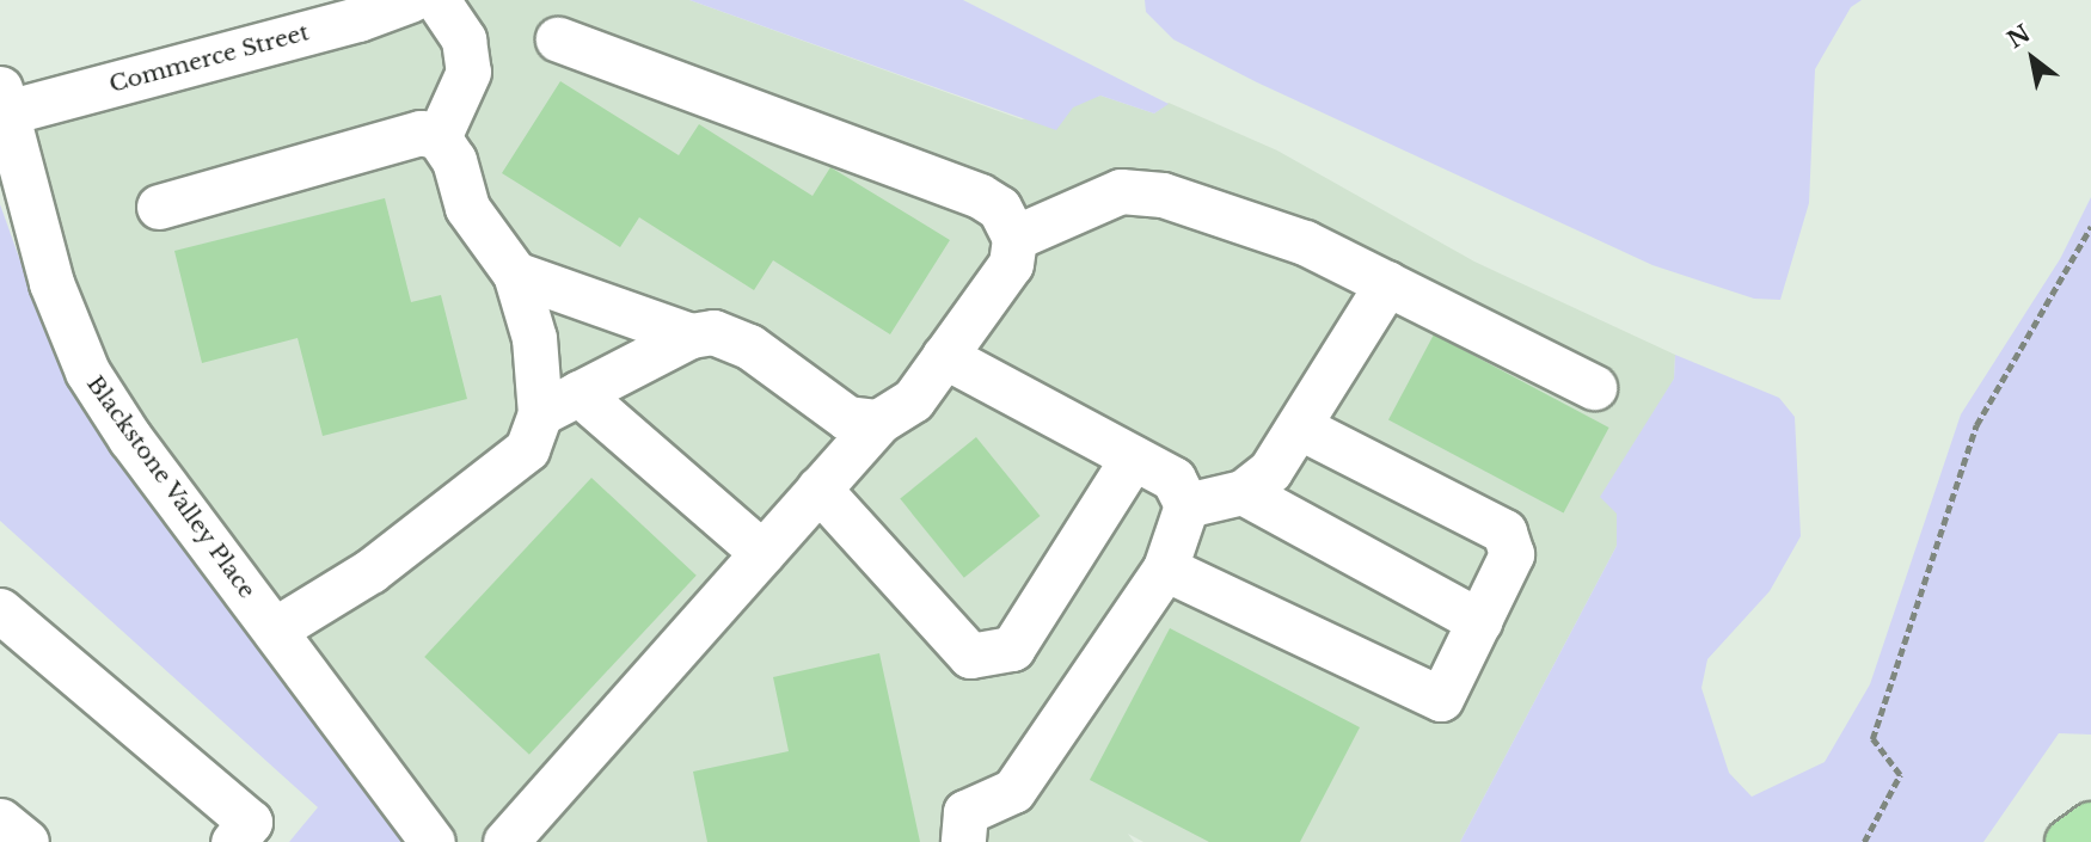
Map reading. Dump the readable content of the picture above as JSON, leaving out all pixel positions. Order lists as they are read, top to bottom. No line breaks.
{"streets":{"street":["Commerce Street","Blackstone Valley Place"]},"crossings":[["Commerce Street","Blackstone Valley Place"]],"north":"top left"}
